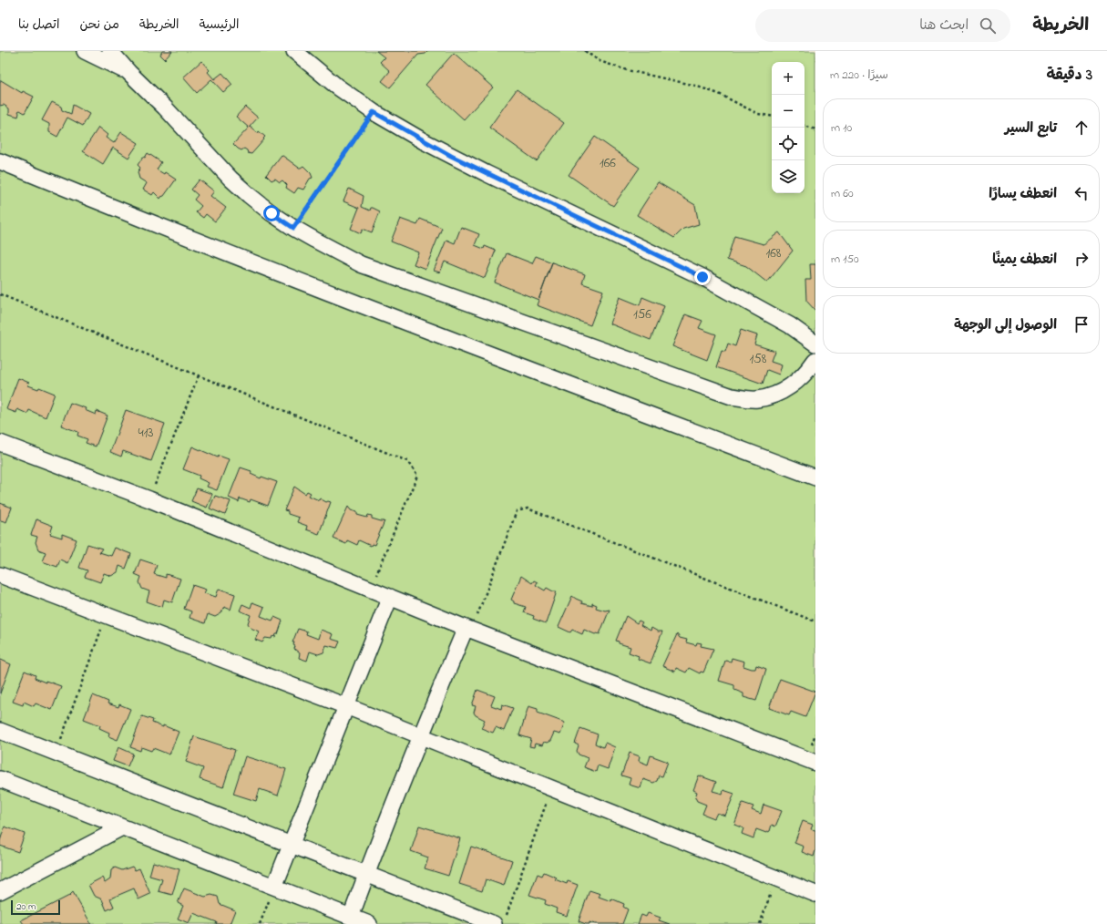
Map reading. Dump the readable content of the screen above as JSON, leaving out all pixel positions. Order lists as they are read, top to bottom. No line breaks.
{"house_numbers":["166","168","156","158","413"],"scale_bar":"20 m","page":{"header":"الخريطة","search":"ابحث هنا","nav":["الرئيسية","الخريطة","من نحن","اتصل بنا"],"heading":["3 دقيقة","سيرًا · 220 m"],"map_buttons":["+","−"],"list":[["تابع السير","10 m"],["انعطف يسارًا","60 m"],["انعطف يمينًا","150 m"],"الوصول إلى الوجهة"],"scale":"20 m"}}
